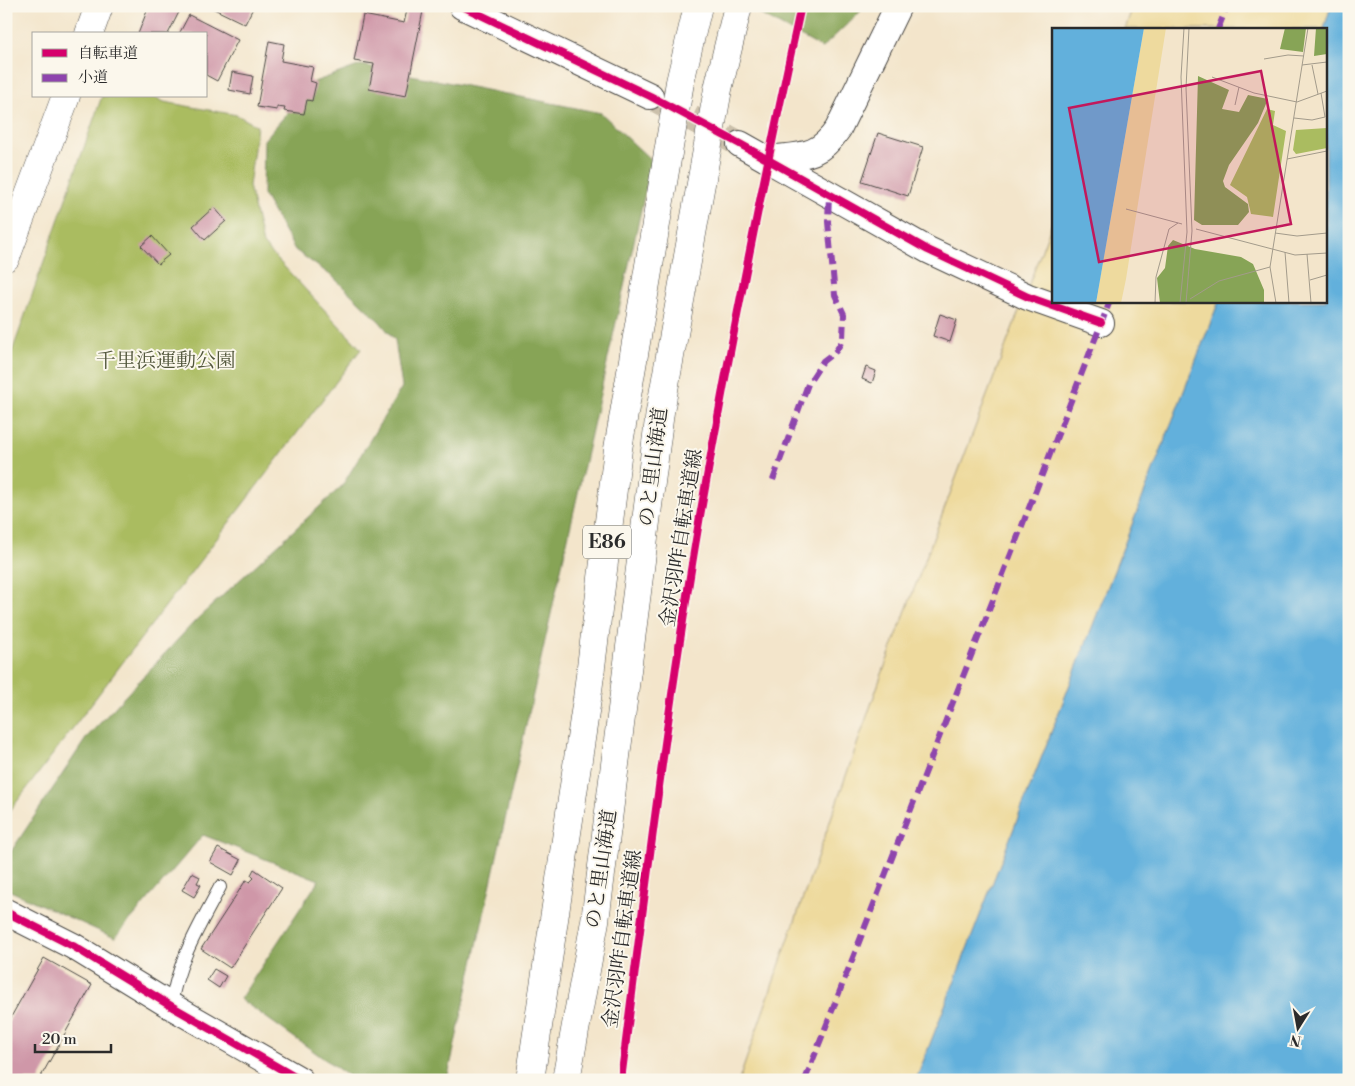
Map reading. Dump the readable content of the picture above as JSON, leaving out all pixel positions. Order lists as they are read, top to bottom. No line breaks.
{"streets":{"main road":["のと里山海道","E86"],"cycle path":["金沢羽咋自転車道線"]},"parks":["千里浜運動公園"],"legend":["自転車道","小道"],"scale_bar":"20 m","north":"bottom"}
